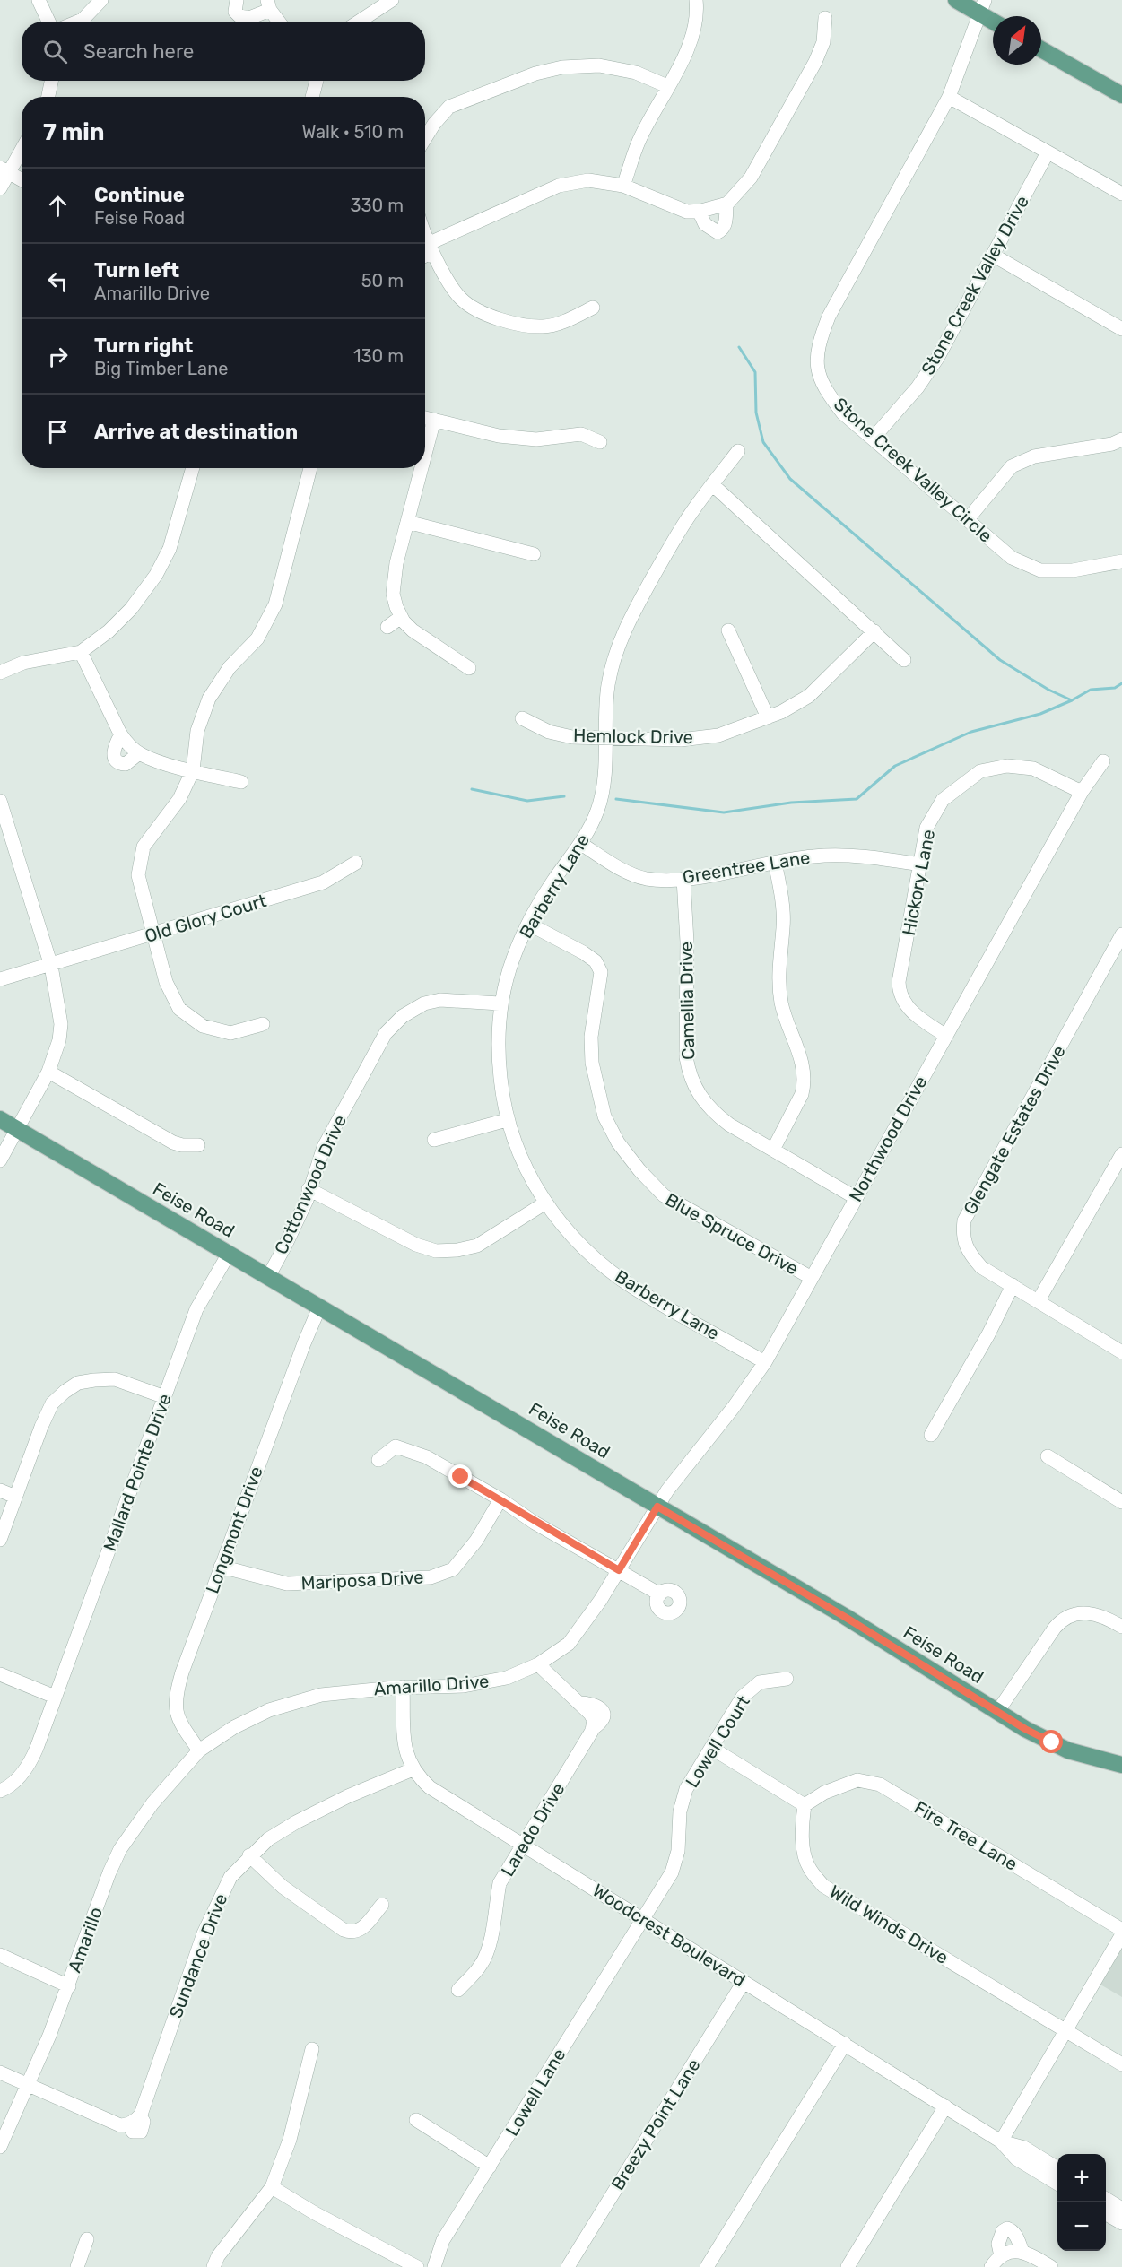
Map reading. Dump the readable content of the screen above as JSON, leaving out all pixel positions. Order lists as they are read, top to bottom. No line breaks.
{"streets":{"main road":["Feise Road"],"street":["Stone Creek Valley Drive","Stone Creek Valley Circle","Hemlock Drive","Greentree Lane","Hickory Lane","Barberry Lane","Old Glory Court","Camellia Drive","Glengate Estates Drive","Northwood Drive","Cottonwood Drive","Blue Spruce Drive","Mallard Pointe Drive","Longmont Drive","Mariposa Drive","Amarillo Drive","Lowell Court","Laredo Drive","Fire Tree Lane","Wild Winds Drive","Woodcrest Boulevard","Amarillo","Sundance Drive","Lowell Lane","Breezy Point Lane"]},"crossings":[["Stone Creek Valley Drive","Stone Creek Valley Circle"],["Hemlock Drive","Barberry Lane"],["Greentree Lane","Hickory Lane"],["Greentree Lane","Barberry Lane"],["Greentree Lane","Camellia Drive"],["Hickory Lane","Northwood Drive"],["Barberry Lane","Northwood Drive"],["Barberry Lane","Cottonwood Drive"],["Barberry Lane","Blue Spruce Drive"],["Camellia Drive","Northwood Drive"],["Northwood Drive","Feise Road"],["Northwood Drive","Blue Spruce Drive"],["Northwood Drive","Amarillo Drive"],["Cottonwood Drive","Feise Road"],["Feise Road","Mallard Pointe Drive"],["Feise Road","Longmont Drive"],["Feise Road","Amarillo Drive"],["Longmont Drive","Mariposa Drive"],["Longmont Drive","Amarillo Drive"],["Longmont Drive","Amarillo"],["Amarillo Drive","Laredo Drive"],["Amarillo Drive","Woodcrest Boulevard"],["Amarillo Drive","Amarillo"],["Lowell Court","Woodcrest Boulevard"],["Lowell Court","Lowell Lane"],["Laredo Drive","Woodcrest Boulevard"],["Fire Tree Lane","Wild Winds Drive"],["Woodcrest Boulevard","Sundance Drive"],["Woodcrest Boulevard","Lowell Lane"],["Woodcrest Boulevard","Breezy Point Lane"],["Amarillo","Sundance Drive"]],"north":"top right","page":{"search":"Search here","heading":["7 min","Walk · 510 m"],"list":[["Continue","Feise Road","330 m"],["Turn left","Amarillo Drive","50 m"],["Turn right","Big Timber Lane","130 m"],"Arrive at destination"],"map_buttons":["+","−"]}}
